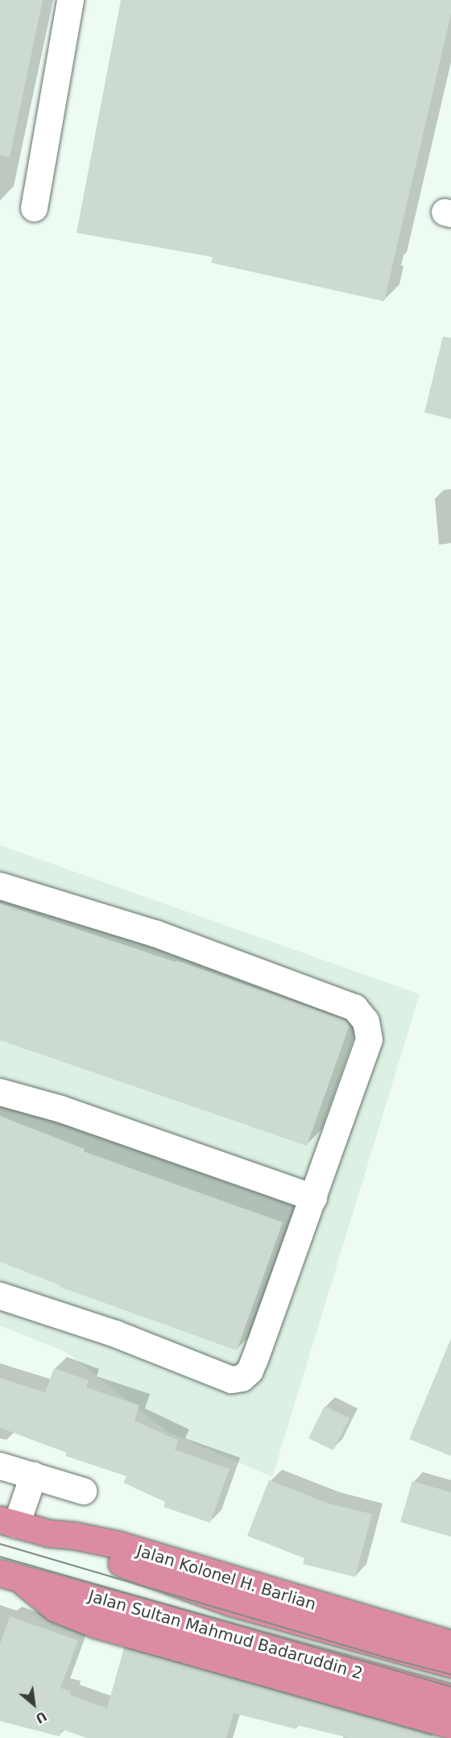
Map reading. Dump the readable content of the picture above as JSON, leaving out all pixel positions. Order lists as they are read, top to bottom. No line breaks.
{"streets":{"highway":["Jalan Kolonel H. Barlian","Jalan Sultan Mahmud Badaruddin 2"]},"crossings":[["Jalan Kolonel H. Barlian","Jalan Sultan Mahmud Badaruddin 2"]],"north":"bottom right"}
